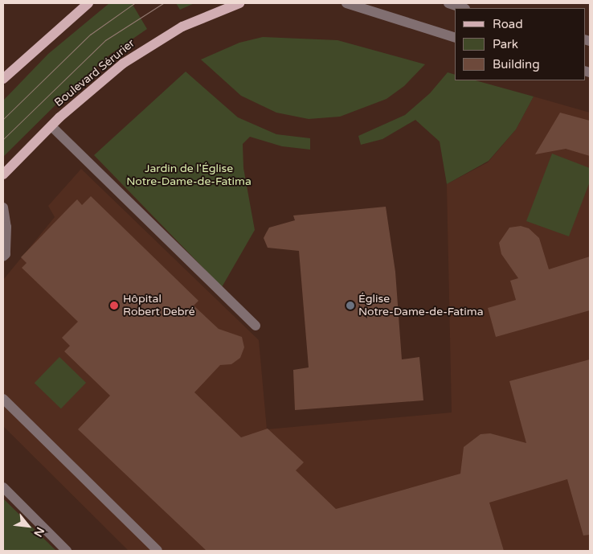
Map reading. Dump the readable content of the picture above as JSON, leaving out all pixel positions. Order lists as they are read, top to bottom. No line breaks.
{"streets":{"main road":["Boulevard Sérurier"]},"parks":["Jardin de l'Église Notre-Dame-de-Fatima"],"places":["Hôpital Robert Debré","Église Notre-Dame-de-Fatima"],"legend":["Road","Park","Building"],"north":"bottom right"}
